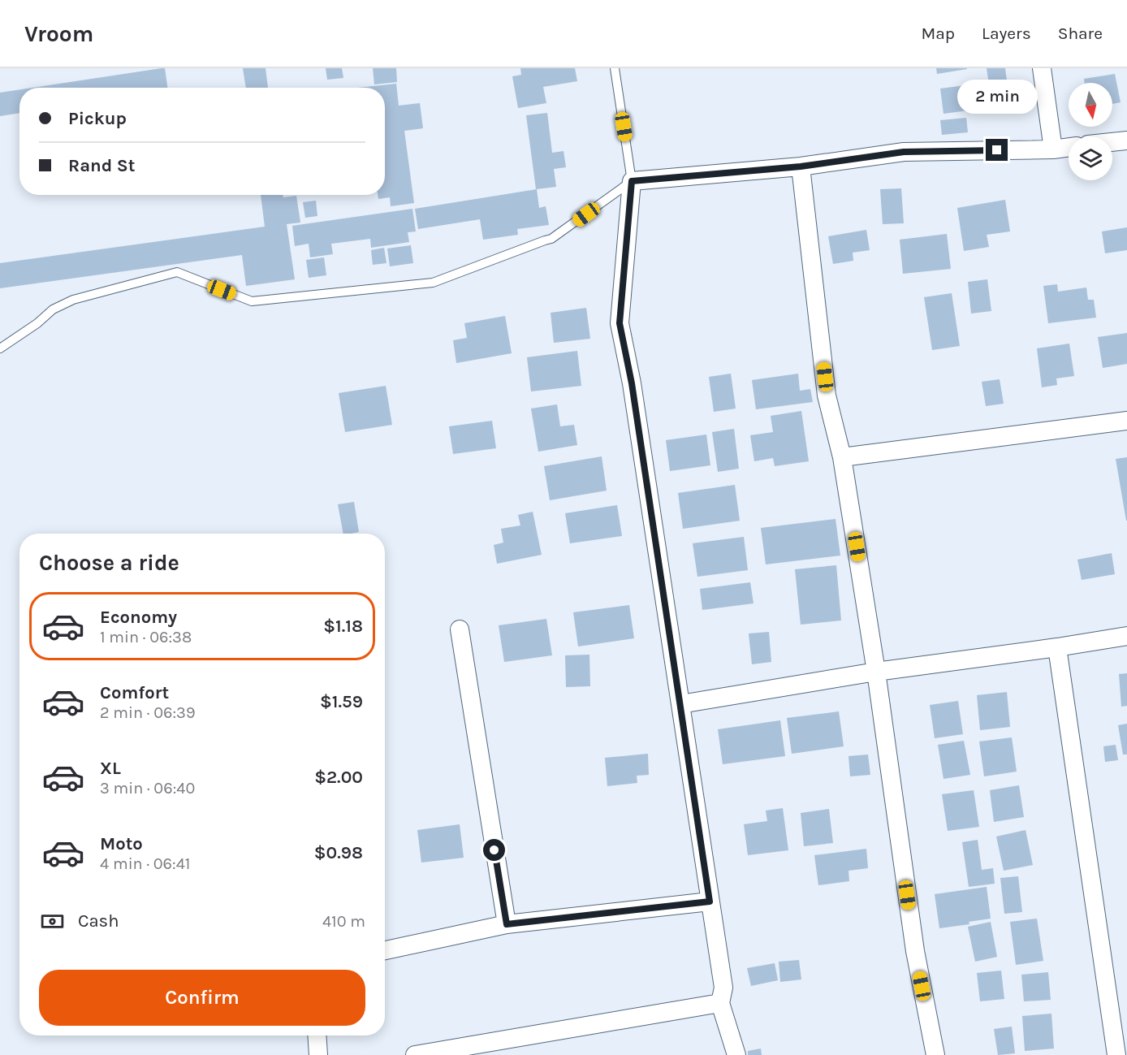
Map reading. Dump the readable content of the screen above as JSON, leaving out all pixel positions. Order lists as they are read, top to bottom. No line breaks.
{"north":"bottom","page":{"header":"Vroom","nav":["Map","Layers","Share"],"bubble":"2 min","banner":["Pickup","Rand St"],"heading":"Choose a ride","list":[{"name":"Economy","note":"1 min · 06:38","value":"$1.18"},{"name":"Comfort","note":"2 min · 06:39","value":"$1.59"},{"name":"XL","note":"3 min · 06:40","value":"$2.00"},{"name":"Moto","note":"4 min · 06:41","value":"$0.98"}],"pay":["Cash","410 m"],"buttons":"Confirm"}}
